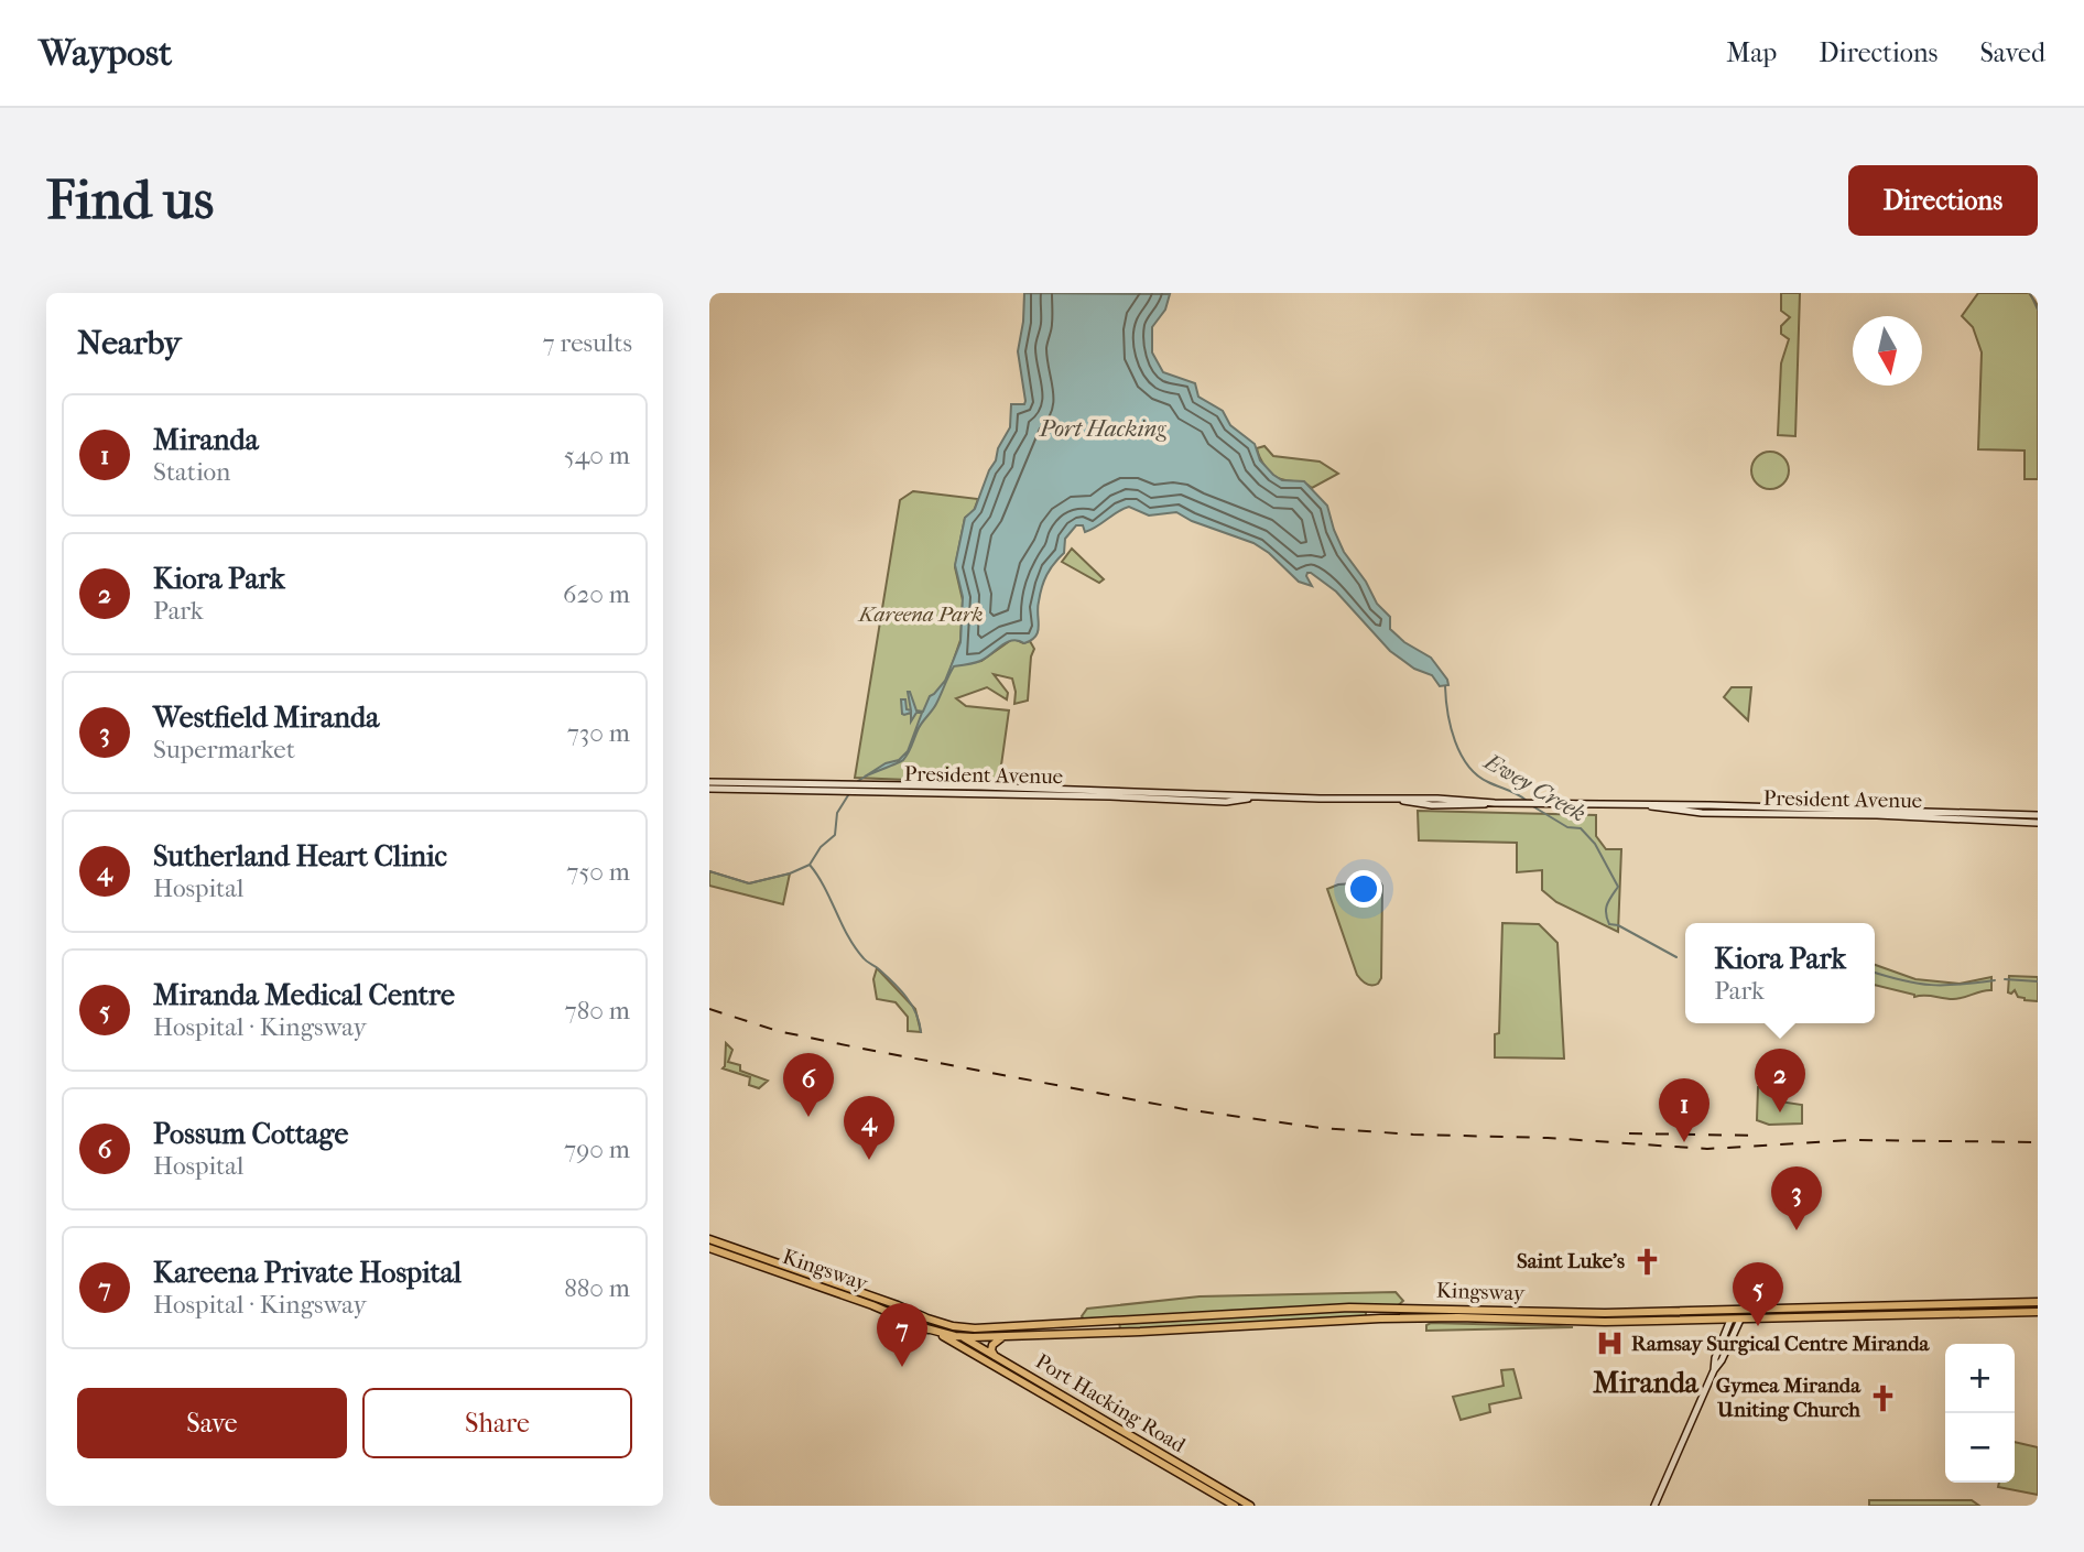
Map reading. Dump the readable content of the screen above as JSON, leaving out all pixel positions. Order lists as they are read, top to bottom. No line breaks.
{"streets":{"main road":["President Avenue","Kingsway","Port Hacking Road"]},"crossings":[["Kingsway","Port Hacking Road"]],"districts":["Miranda"],"water":["Port Hacking","Ewey Creek"],"parks":["Kareena Park"],"places":{"church":["Saint Luke's","Gymea Miranda Uniting Church"],"hospital":["Ramsay Surgical Centre Miranda"]},"north":"bottom","page":{"header":"Waypost","nav":["Map","Directions","Saved"],"buttons":["Directions",["Save","Share"]],"title":"Find us","heading":["Nearby","7 results"],"list":[{"mark":"1","name":"Miranda","note":"Station","value":"540 m"},{"mark":"2","name":"Kiora Park","note":"Park","value":"620 m"},{"mark":"3","name":"Westfield Miranda","note":"Supermarket","value":"730 m"},{"mark":"4","name":"Sutherland Heart Clinic","note":"Hospital","value":"750 m"},{"mark":"5","name":"Miranda Medical Centre","note":"Hospital · Kingsway","value":"780 m"},{"mark":"6","name":"Possum Cottage","note":"Hospital","value":"790 m"},{"mark":"7","name":"Kareena Private Hospital","note":"Hospital · Kingsway","value":"880 m"}],"popup":["Kiora Park","Park"],"pins":["2","6","1","4","3","5","7"],"map_buttons":["+","−"]}}
